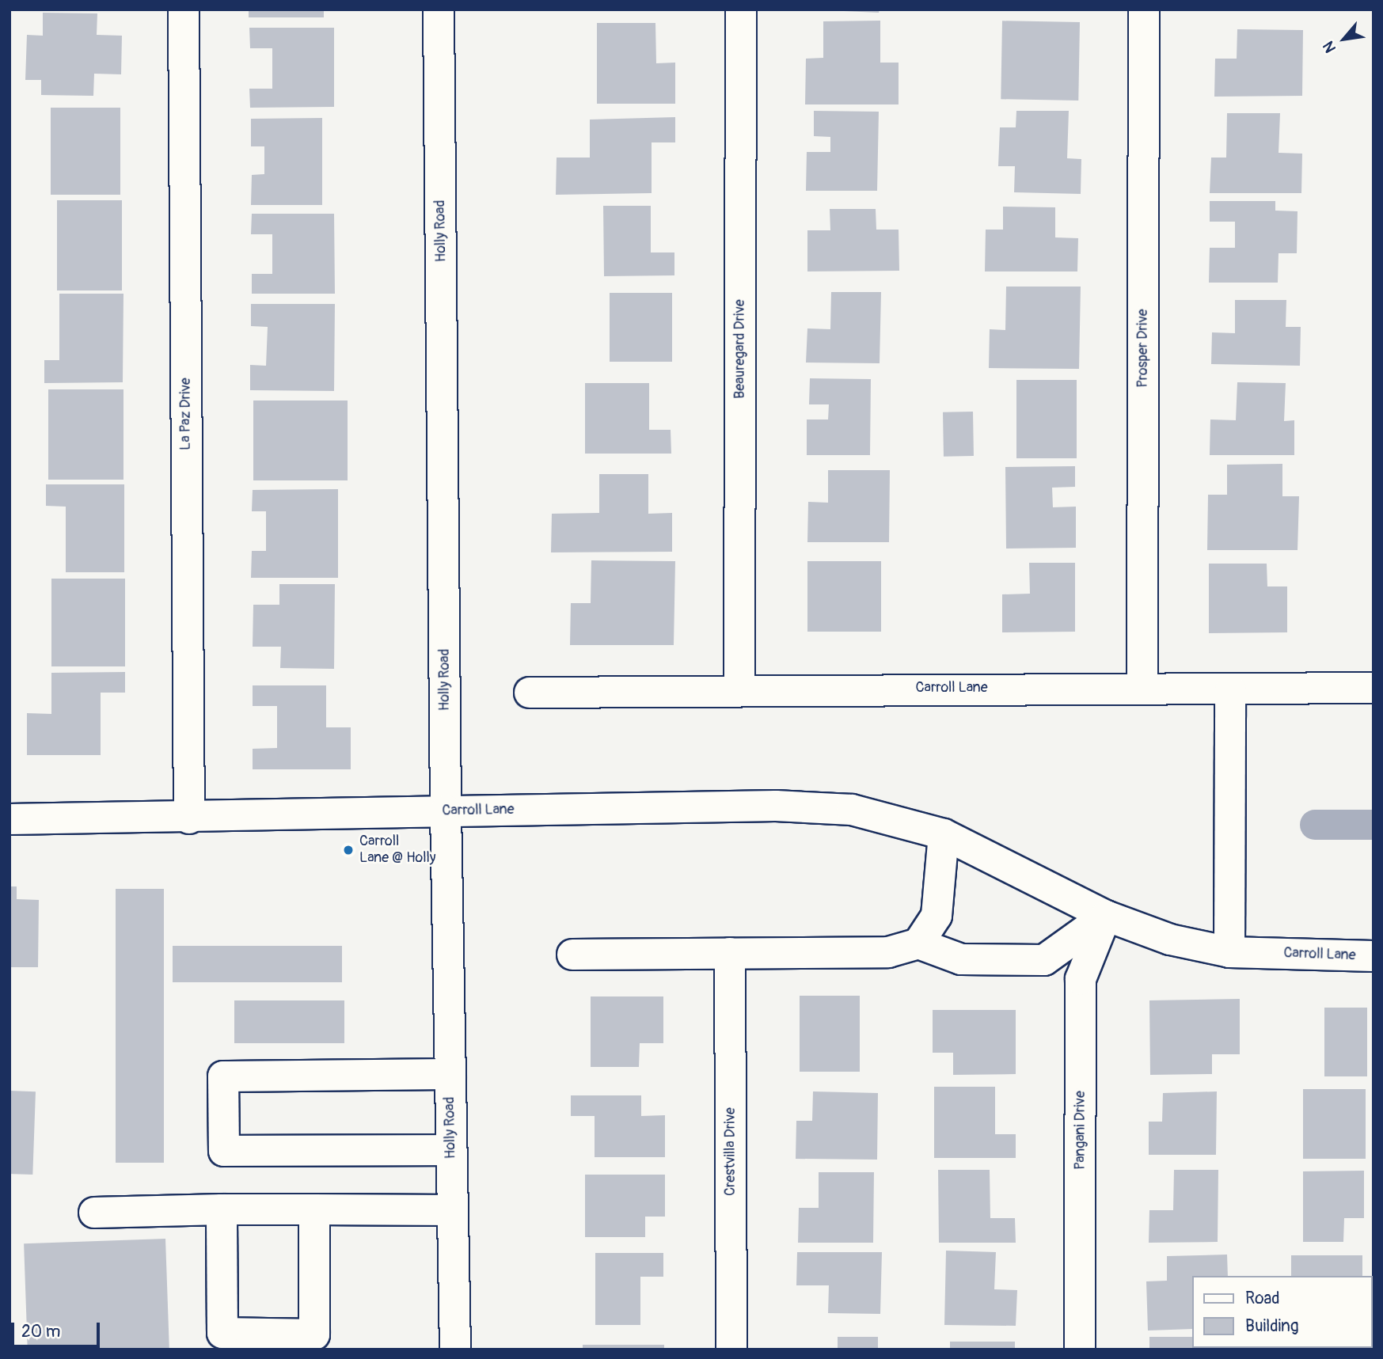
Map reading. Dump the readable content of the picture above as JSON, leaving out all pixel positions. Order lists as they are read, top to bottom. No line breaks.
{"streets":{"street":["Holly Road","Prosper Drive","Beauregard Drive","La Paz Drive","Carroll Lane","Pangani Drive","Crestvilla Drive"]},"crossings":[["Holly Road","Carroll Lane"],["Prosper Drive","Carroll Lane"],["Beauregard Drive","Carroll Lane"],["La Paz Drive","Carroll Lane"],["Carroll Lane","Pangani Drive"]],"places":["Carroll Lane @ Holly"],"legend":["Road","Building"],"scale_bar":"20 m","north":"bottom left"}
